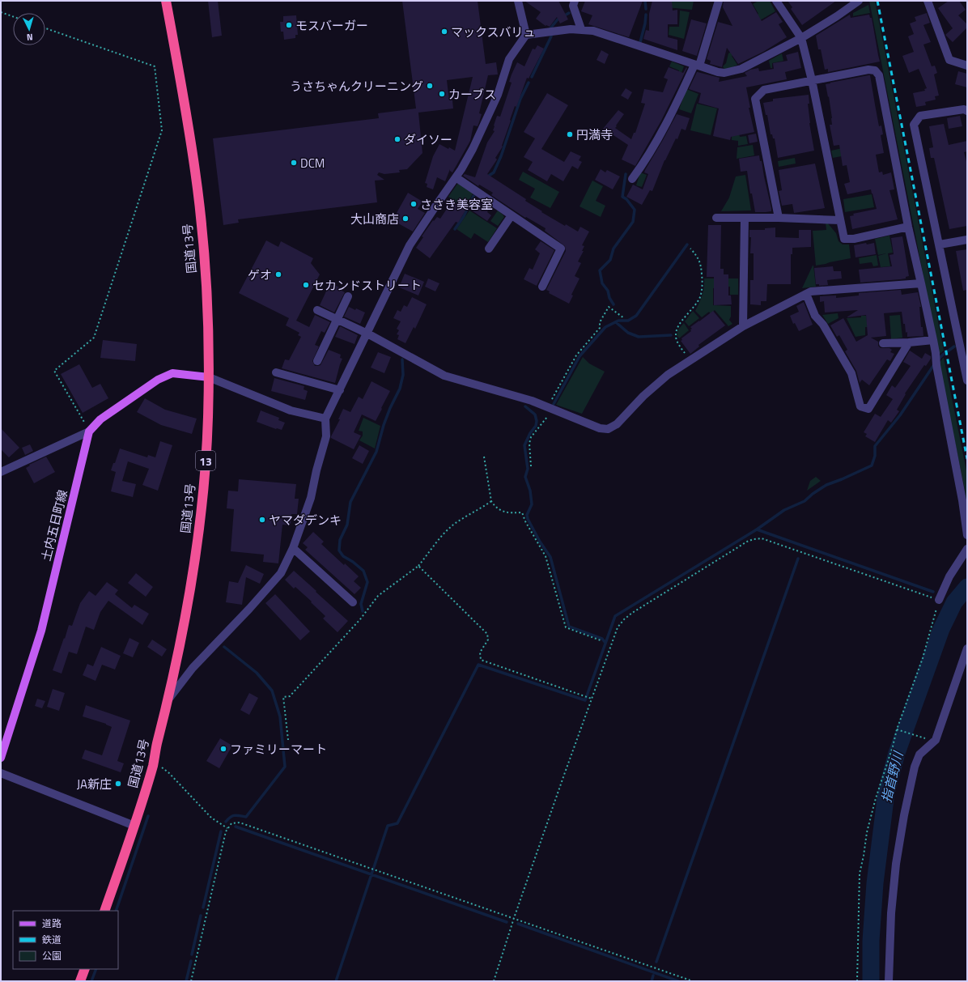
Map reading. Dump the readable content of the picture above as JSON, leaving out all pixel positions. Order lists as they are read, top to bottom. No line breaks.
{"streets":{"highway":["国道13号","13"],"main road":["土内五日町線"]},"crossings":[["国道13号","土内五日町線"]],"water":["指首野川"],"places":["モスバーガー","マックスバリュ","うさちゃんクリーニング","カーブス","円満寺","ダイソー","DCM","ささき美容室","大山商店","ゲオ","セカンドストリート","ヤマダデンキ","ファミリーマート","JA新庄"],"legend":["道路","鉄道","公園"],"north":"bottom"}
